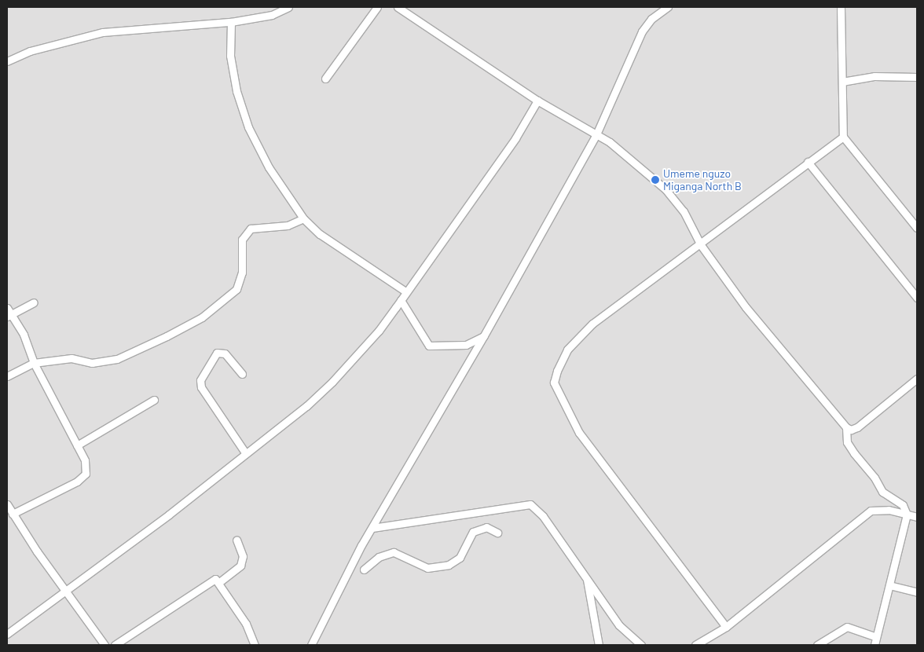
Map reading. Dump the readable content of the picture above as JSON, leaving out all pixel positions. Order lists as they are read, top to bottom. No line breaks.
{"places":["Umeme nguzo Miganga North B"]}
